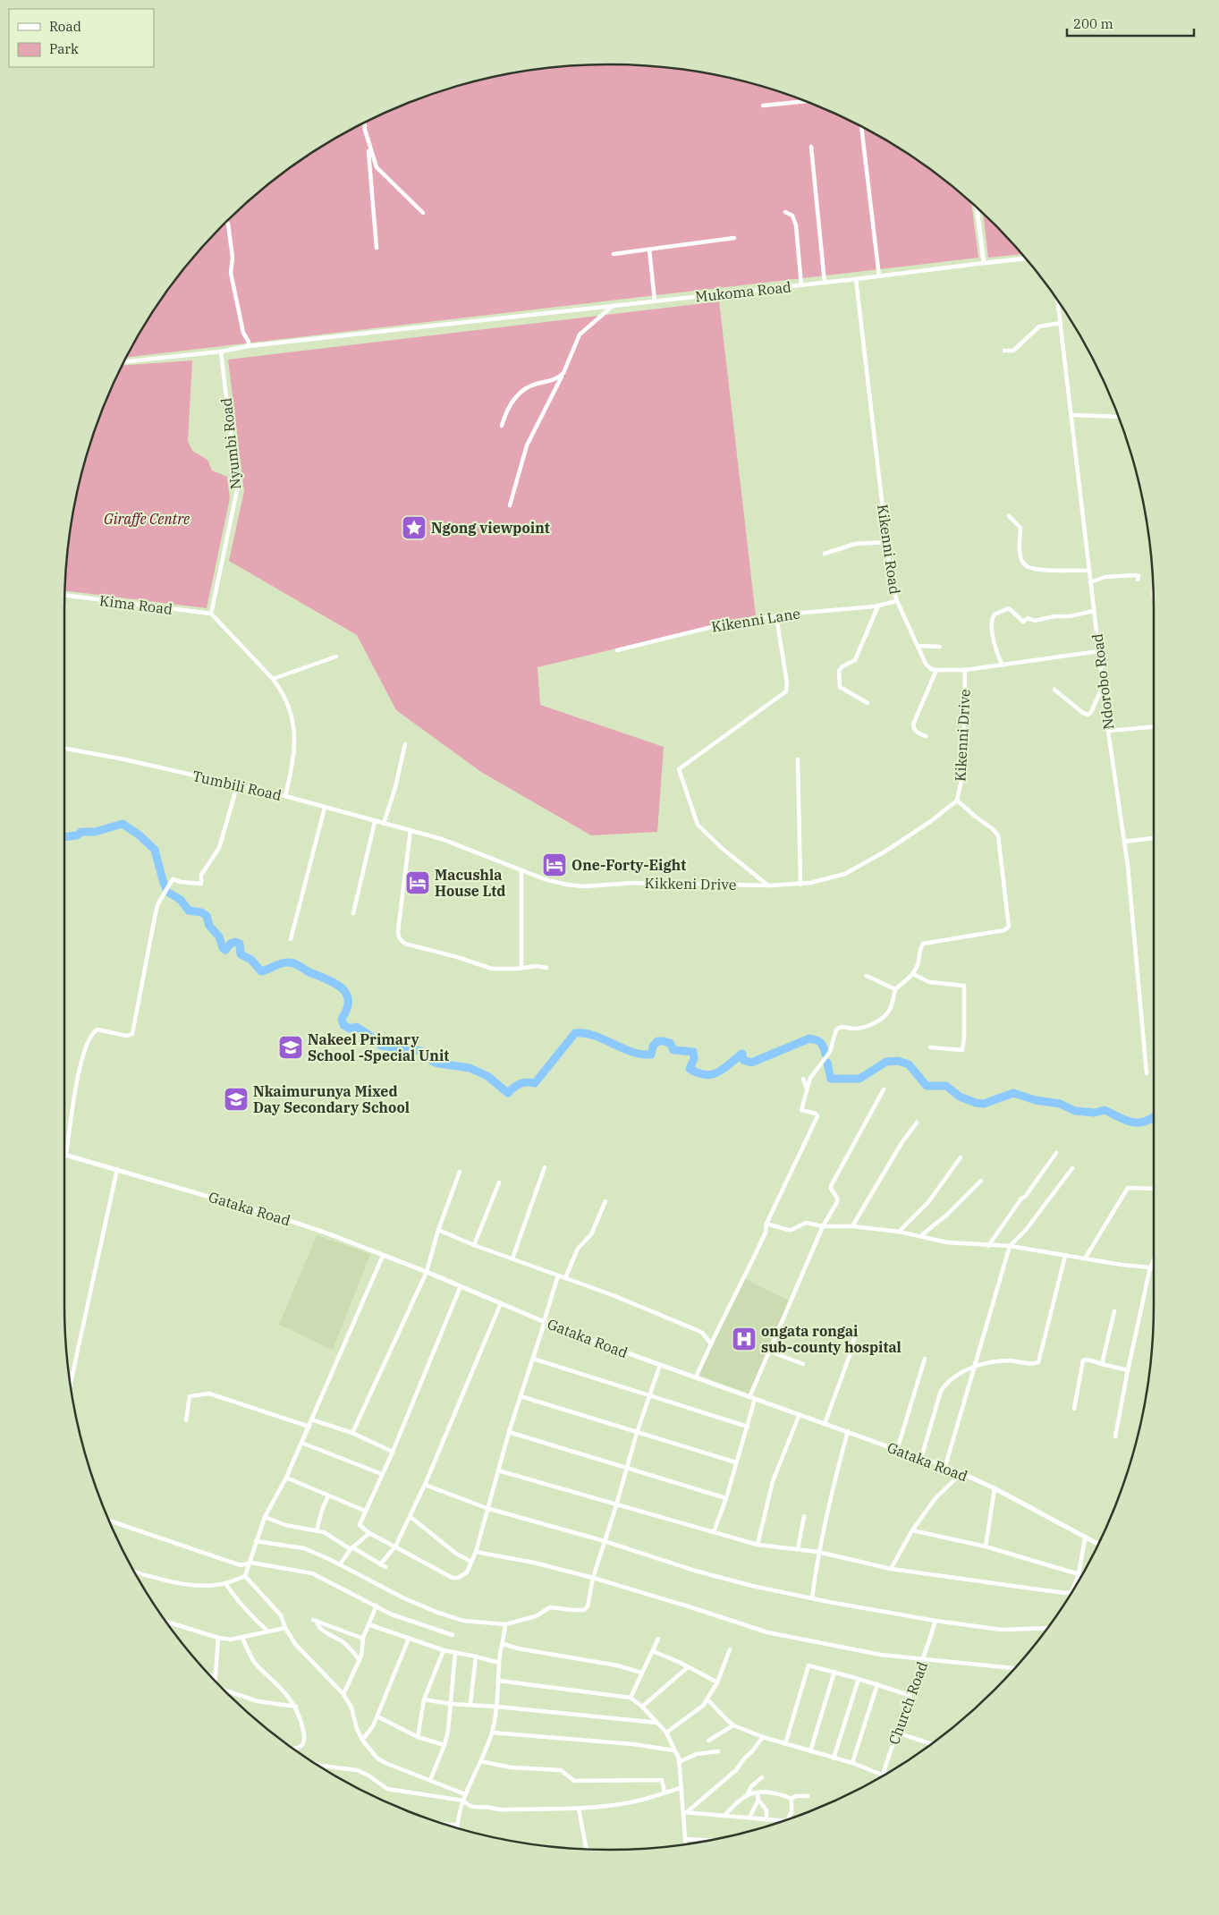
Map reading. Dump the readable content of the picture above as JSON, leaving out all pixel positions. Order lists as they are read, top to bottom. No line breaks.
{"streets":{"street":["Mukoma Road","Nyumbi Road","Kikenni Road","Kima Road","Kikenni Lane","Ndorobo Road","Kikenni Drive","Tumbili Road","Kikkeni Drive","Gataka Road","Church Road"]},"crossings":[["Mukoma Road","Nyumbi Road"],["Mukoma Road","Kikenni Road"],["Nyumbi Road","Kima Road"],["Kikenni Road","Kikenni Lane"],["Kikenni Drive","Kikkeni Drive"],["Tumbili Road","Kikkeni Drive"]],"parks":["Giraffe Centre"],"places":{"place":["Ngong viewpoint"],"hotel":["One-Forty-Eight","Macushla House Ltd"],"school or university":["Nakeel Primary School -Special Unit","Nkaimurunya Mixed Day Secondary School"],"hospital":["ongata rongai sub-county hospital"]},"legend":["Road","Park"],"scale_bar":"200 m"}
